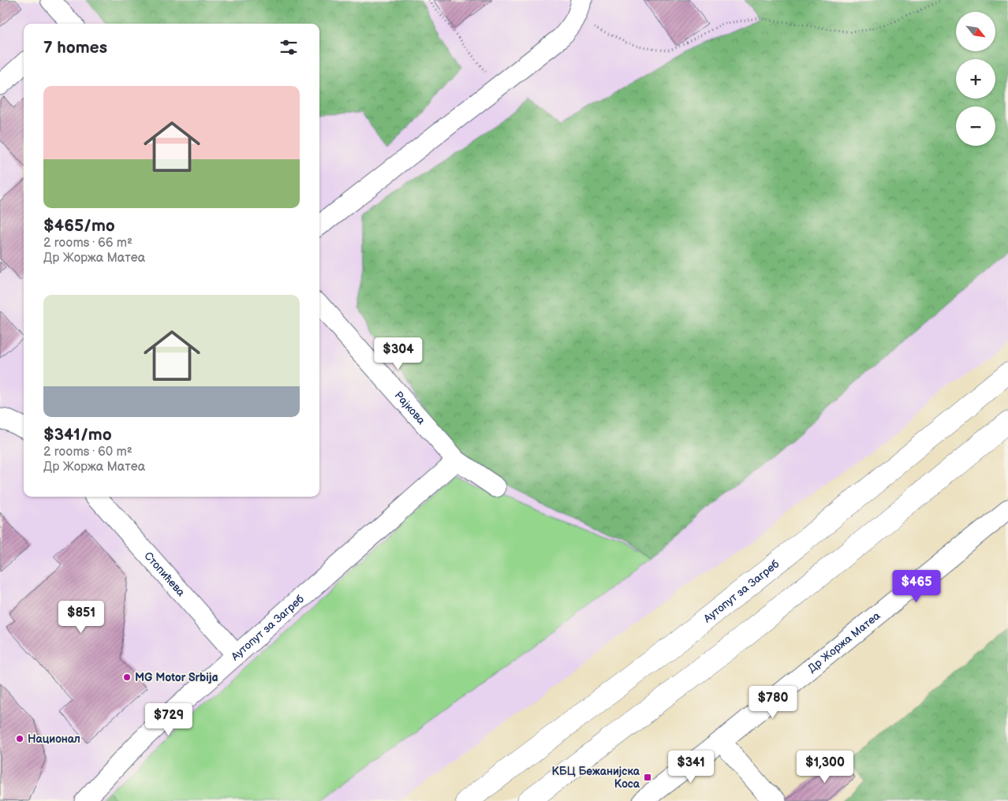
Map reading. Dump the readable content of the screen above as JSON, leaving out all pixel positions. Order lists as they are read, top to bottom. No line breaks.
{"streets":{"highway":["Аутопут за Загреб"],"street":["Рајкова","Стопићева","Др Жоржа Матеа"]},"crossings":[["Рајкова","Аутопут за Загреб"],["Стопићева","Аутопут за Загреб"]],"places":{"other":["MG Motor Srbija","Национал"],"transit":["КБЦ Бежанијска Коса"]},"north":"bottom right","page":{"map_buttons":["+","−"],"heading":"7 homes","list":[{"name":"$465/mo","note":"2 rooms · 66 m² · Др Жоржа Матеа"},{"name":"$341/mo","note":"2 rooms · 60 m² · Др Жоржа Матеа"}],"price":["$304","$465","$851","$780","$729","$341","$1,300"]}}
